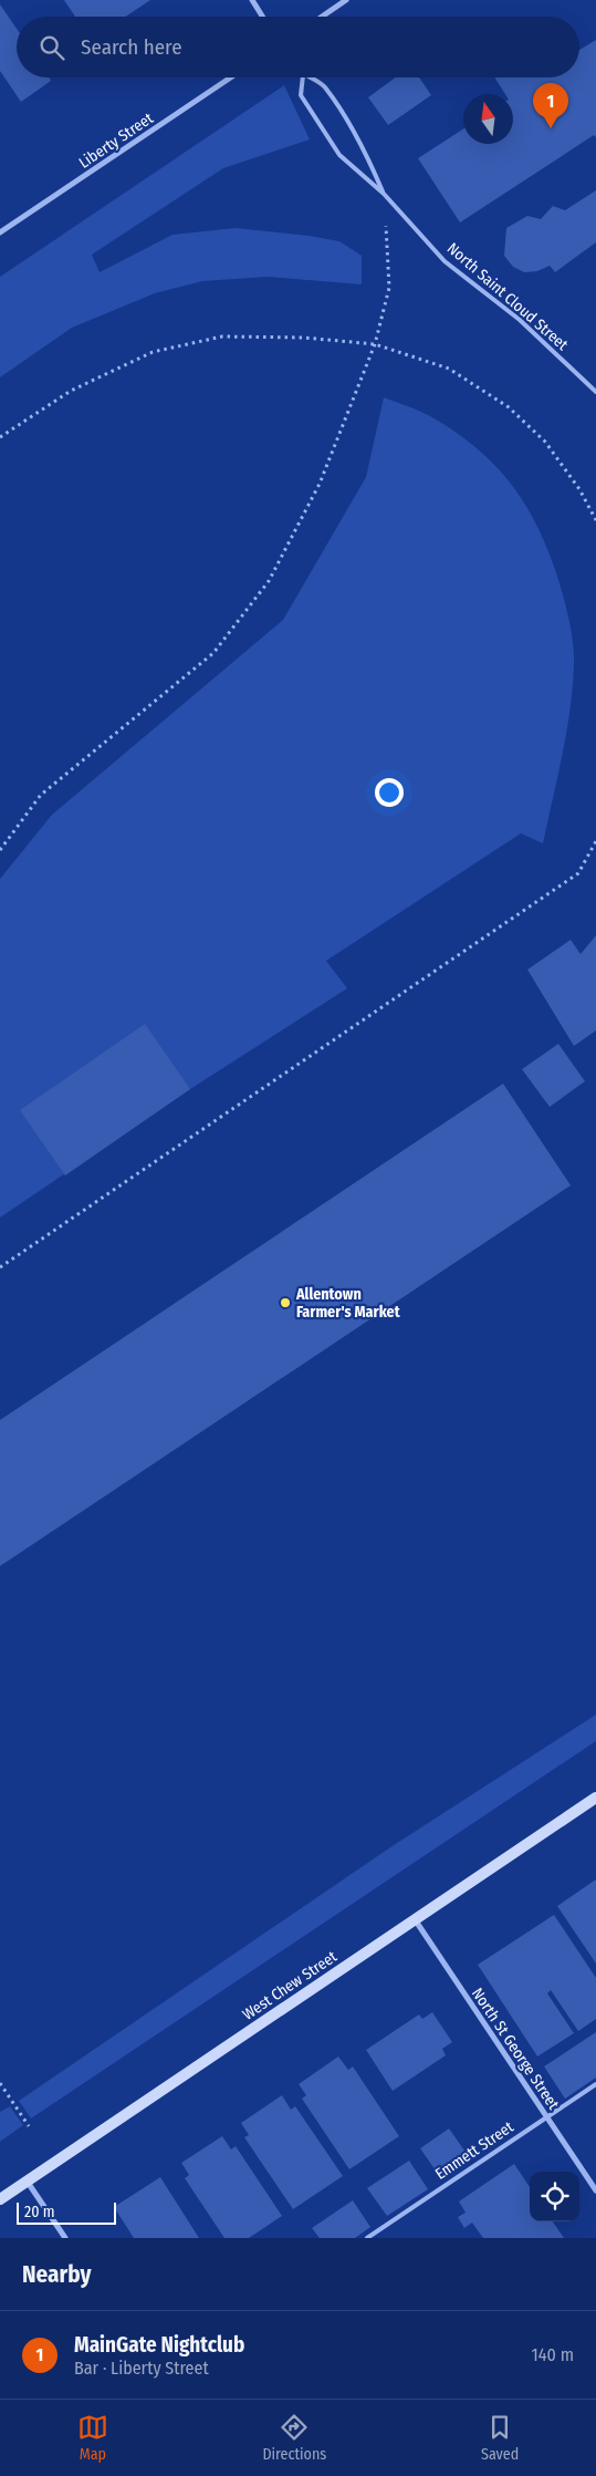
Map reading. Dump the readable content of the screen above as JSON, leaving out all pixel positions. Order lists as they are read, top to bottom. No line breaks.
{"streets":{"street":["Liberty Street","West Chew Street","North St George Street"],"lane":["North Saint Cloud Street","Emmett Street"]},"crossings":[["West Chew Street","North St George Street"],["North St George Street","Emmett Street"]],"places":["Allentown Farmer's Market"],"scale_bar":"20 m","north":"top","page":{"search":"Search here","pins":"1","scale":"20 m","heading":"Nearby","list":[{"mark":"1","name":"MainGate Nightclub","note":"Bar · Liberty Street","value":"140 m"}],"nav":["Map","Directions","Saved"]}}
